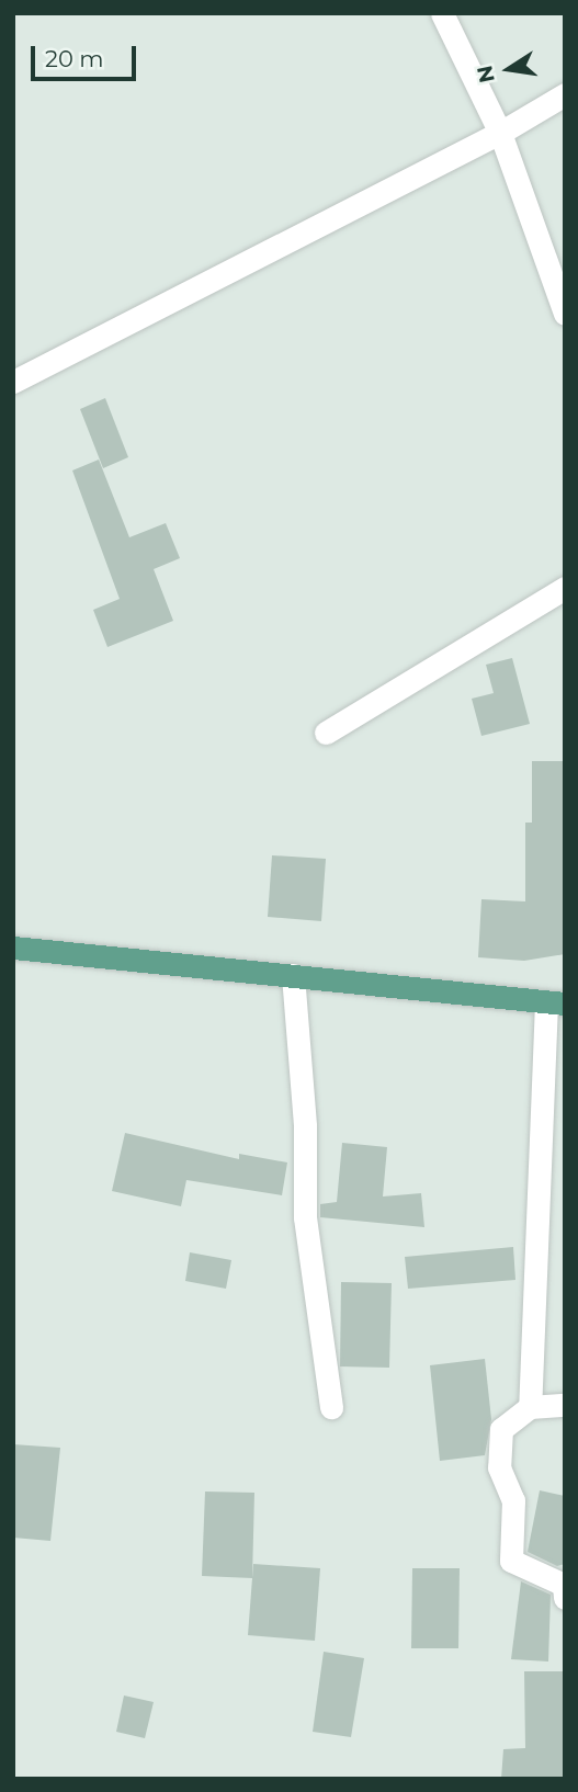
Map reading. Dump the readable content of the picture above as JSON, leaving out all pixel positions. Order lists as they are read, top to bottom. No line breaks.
{"scale_bar":"20 m","north":"left"}
